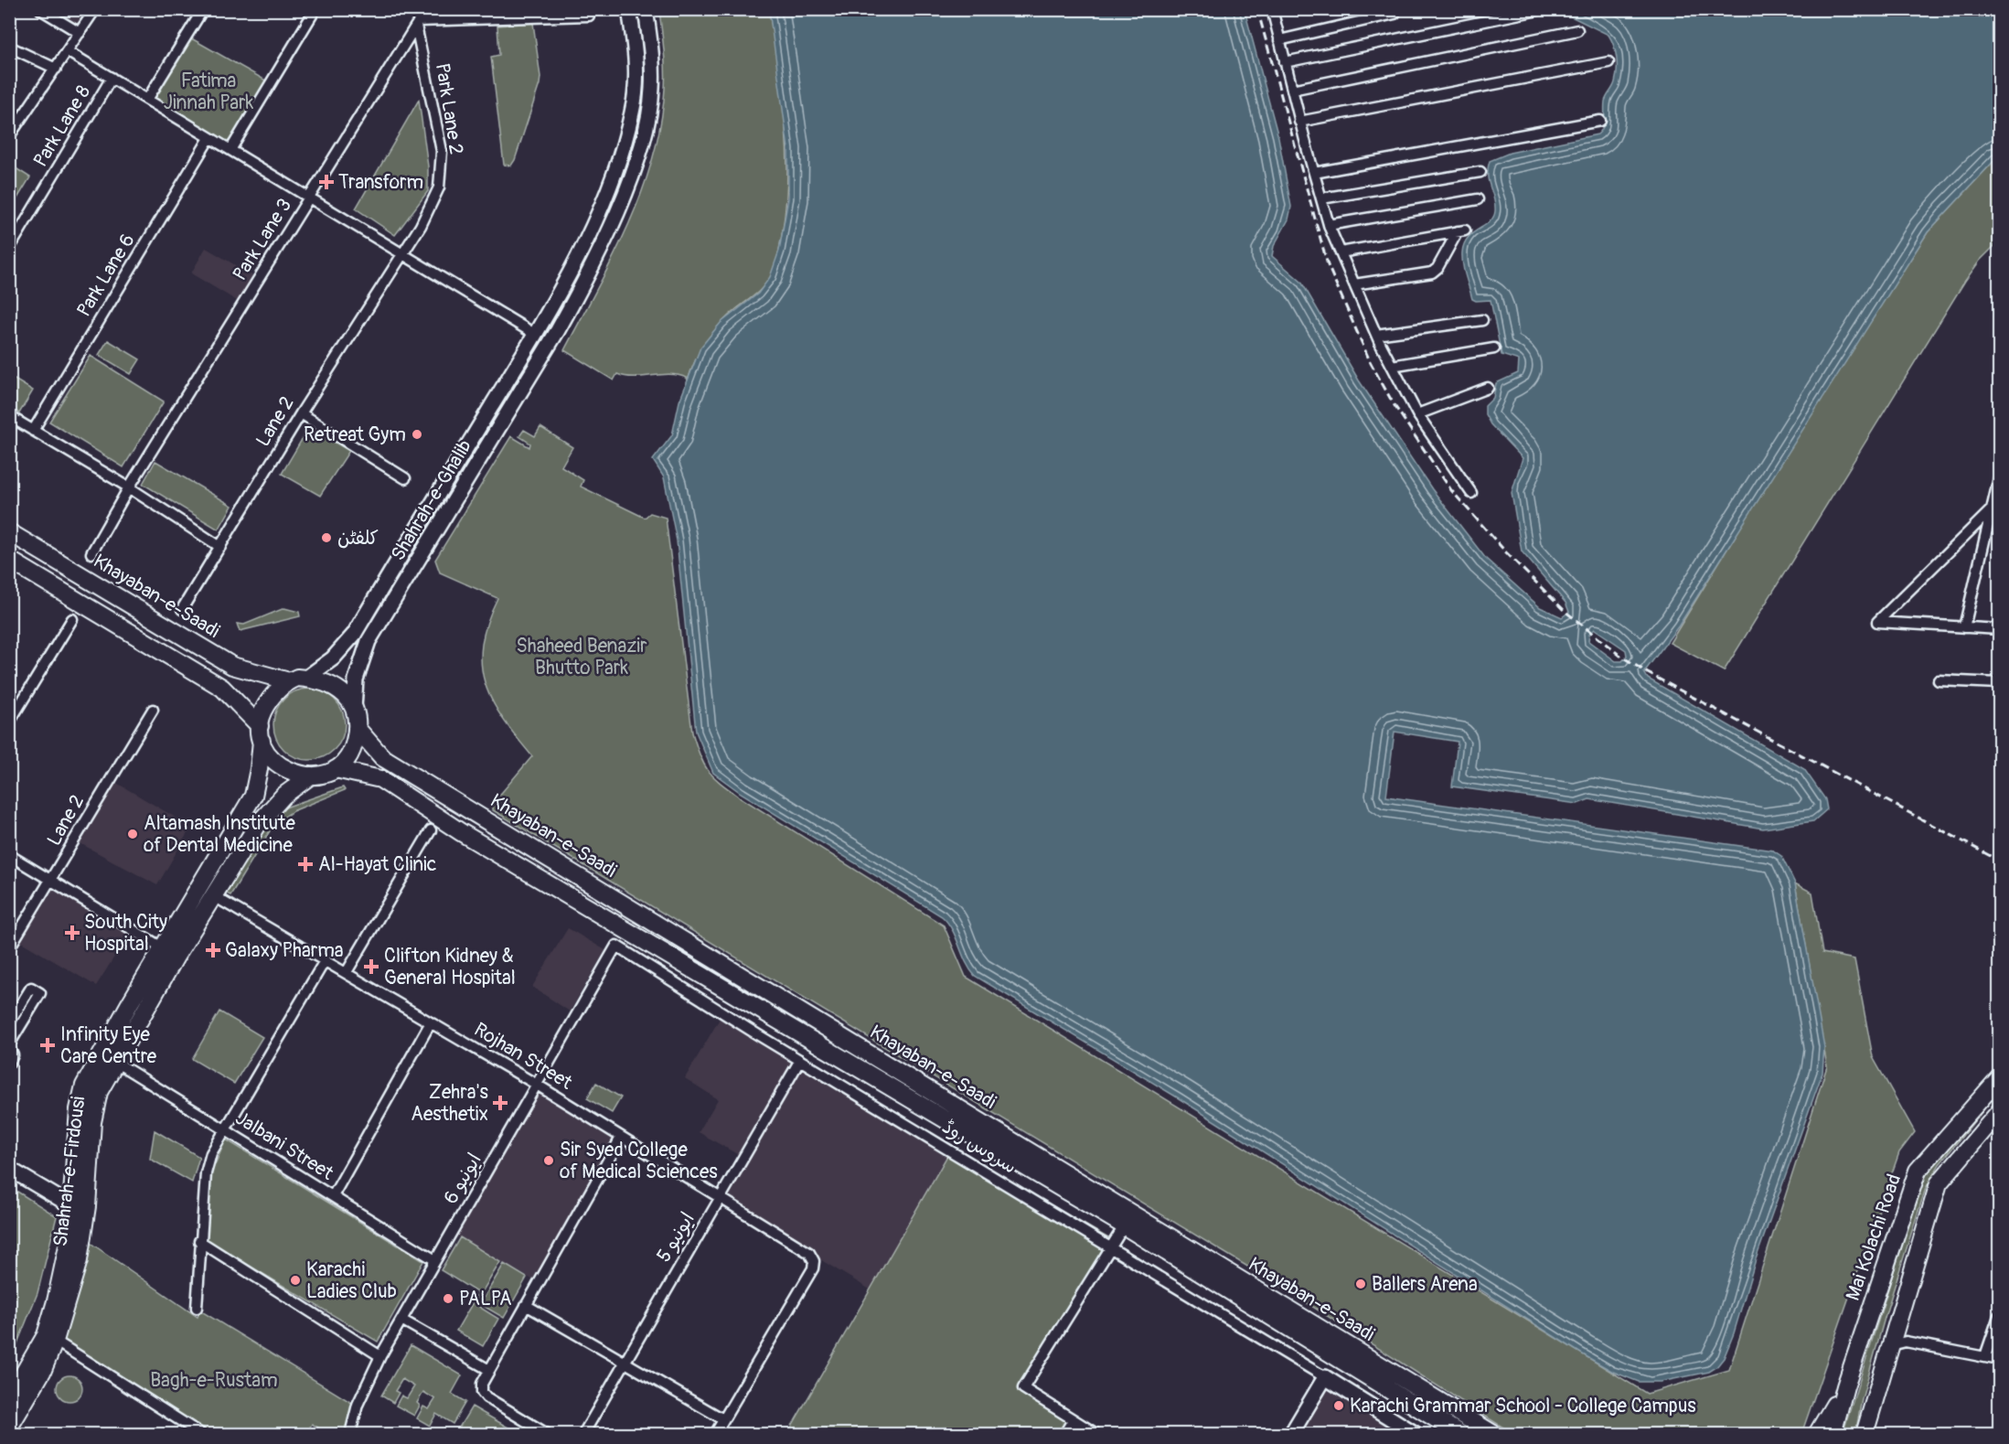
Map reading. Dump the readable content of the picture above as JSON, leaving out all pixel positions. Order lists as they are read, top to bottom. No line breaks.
{"streets":{"main road":["Shahrah-e-Ghalib","Khayaban-e-Saadi","Shahrah-e-Firdousi","Mai Kolachi Road"],"street":["Park Lane 2","Park Lane 8","Park Lane 3","Park Lane 6","Lane 2","Rojhan Street","Jalbani Street","سروس روڈ","ایونیو 6","ایونیو 5"]},"crossings":[["Park Lane 2","Park Lane 3"],["Park Lane 2","Lane 2"],["Shahrah-e-Ghalib","Khayaban-e-Saadi"],["Shahrah-e-Ghalib","Shahrah-e-Firdousi"],["Khayaban-e-Saadi","Shahrah-e-Firdousi"],["Rojhan Street","Shahrah-e-Firdousi"],["Rojhan Street","ایونیو 6"],["Rojhan Street","ایونیو 5"],["Jalbani Street","Shahrah-e-Firdousi"],["Jalbani Street","ایونیو 6"],["سروس روڈ","ایونیو 6"],["سروس روڈ","ایونیو 5"]],"parks":["Fatima Jinnah Park","Shaheed Benazir Bhutto Park","Bagh-e-Rustam"],"places":{"health":["Transform","Al-Hayat Clinic","South City Hospital","Galaxy Pharma","Clifton Kidney & General Hospital","Infinity Eye Care Centre","Zehra's Aesthetix"],"other":["Retreat Gym","کلفٹن","Altamash Institute of Dental Medicine","Sir Syed College of Medical Sciences","Karachi Ladies Club","Ballers Arena","PALPA","Karachi Grammar School - College Campus"]}}
